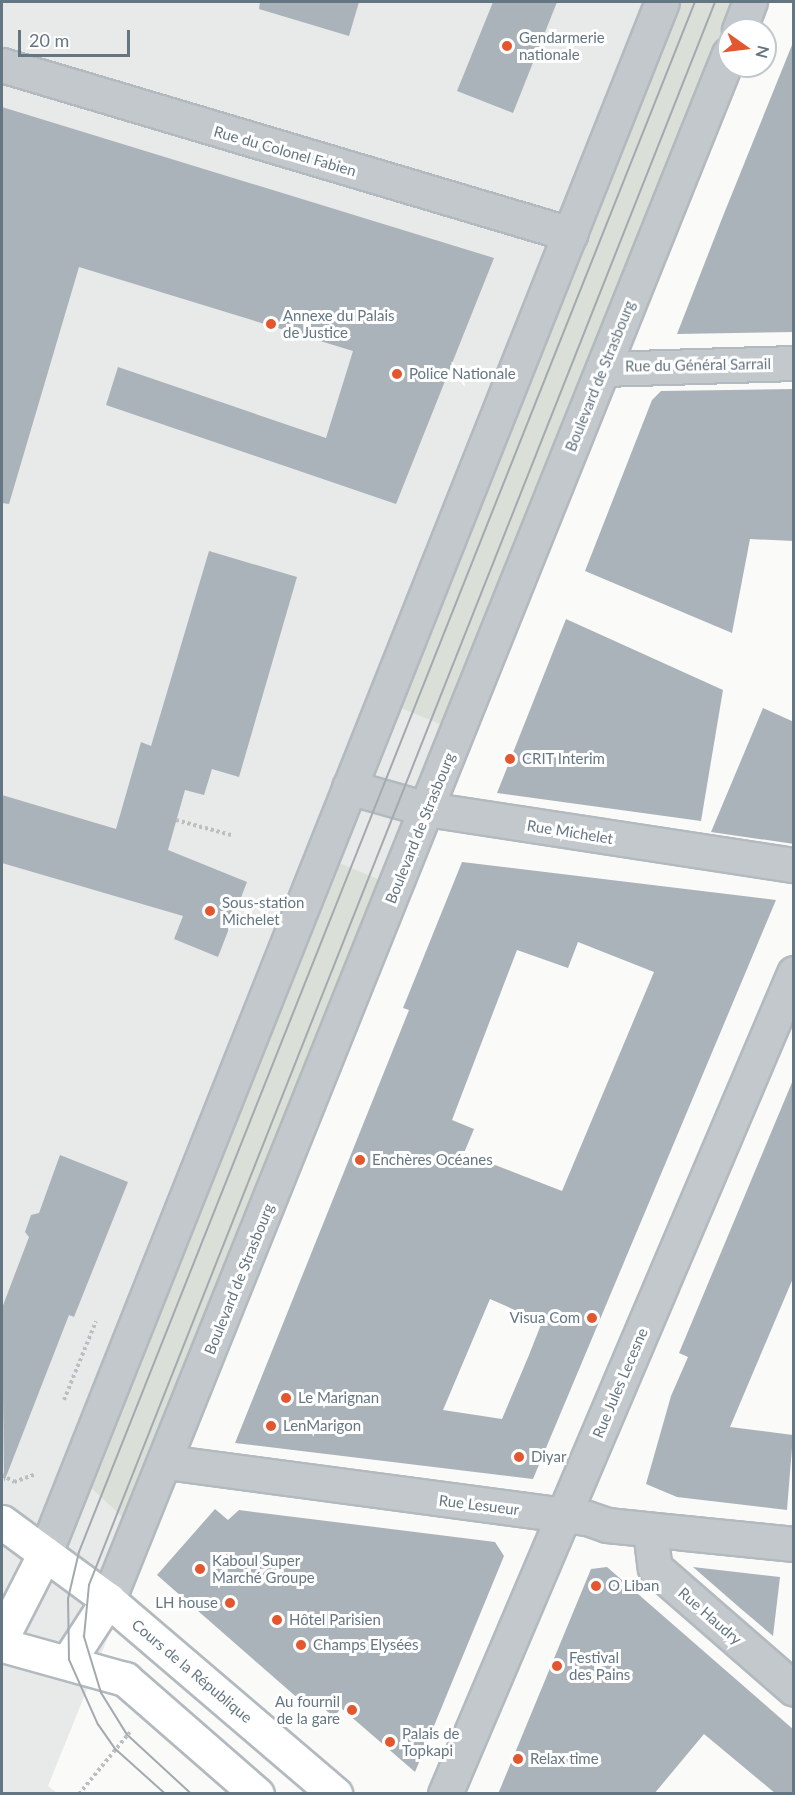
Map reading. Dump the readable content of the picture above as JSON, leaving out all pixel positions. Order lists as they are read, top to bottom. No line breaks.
{"streets":{"main road":["Cours de la République"],"street":["Rue du Colonel Fabien","Rue du Général Sarrail","Boulevard de Strasbourg","Rue Michelet","Rue Jules Lecesne","Rue Lesueur","Rue Haudry"]},"crossings":[["Rue du Général Sarrail","Boulevard de Strasbourg"],["Boulevard de Strasbourg","Rue Michelet"],["Boulevard de Strasbourg","Rue Lesueur"],["Boulevard de Strasbourg","Cours de la République"],["Rue Jules Lecesne","Rue Lesueur"],["Rue Lesueur","Rue Haudry"]],"places":["Gendarmerie nationale","Annexe du Palais de Justice","Police Nationale","CRIT Interim","Sous-station Michelet","Enchères Océanes","Visua Com","Le Marignan","LenMarigon","Diyar","Kaboul Super Marché Groupe","O Liban","LH house","Hôtel Parisien","Champs Elysées","Festival des Pains","Au fournil de la gare","Palais de Topkapi","Relax time"],"scale_bar":"20 m","north":"right"}
